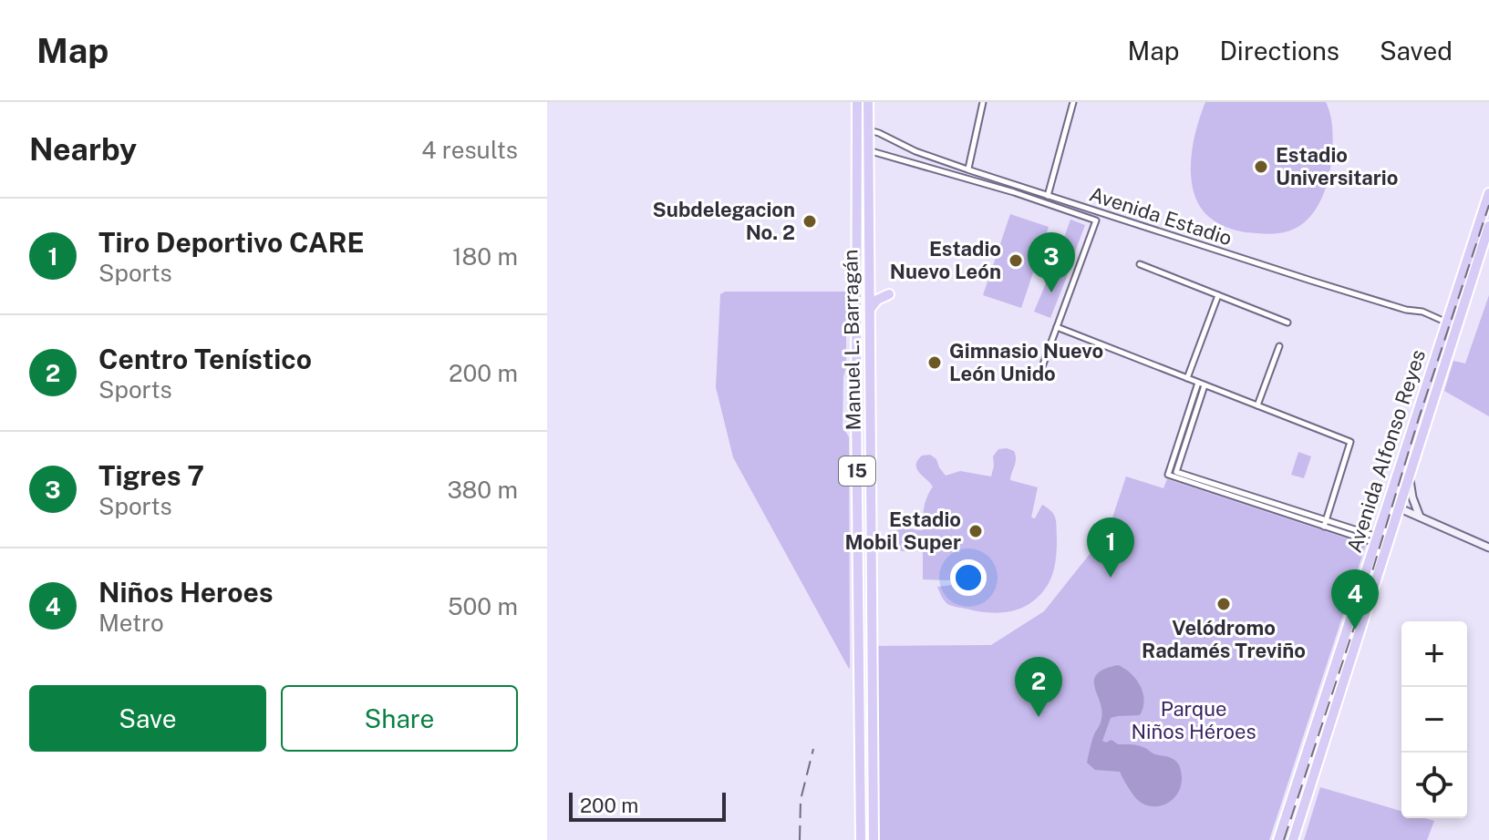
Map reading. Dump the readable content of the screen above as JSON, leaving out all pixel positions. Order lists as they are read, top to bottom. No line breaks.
{"streets":{"highway":["Manuel L. Barragán","Avenida Alfonso Reyes","15"],"street":["Avenida Estadio"]},"crossings":[["Avenida Estadio","Manuel L. Barragán"],["Avenida Estadio","Avenida Alfonso Reyes"]],"parks":["Parque Niños Héroes"],"places":["Estadio Universitario","Subdelegacion No. 2","Estadio Nuevo León","Gimnasio Nuevo León Unido","Estadio Mobil Super","Velódromo Radamés Treviño"],"scale_bar":"200 m","page":{"header":"Map","nav":["Map","Directions","Saved"],"heading":["Nearby","4 results"],"list":[{"mark":"1","name":"Tiro Deportivo CARE","note":"Sports","value":"180 m"},{"mark":"2","name":"Centro Tenístico","note":"Sports","value":"200 m"},{"mark":"3","name":"Tigres 7","note":"Sports","value":"380 m"},{"mark":"4","name":"Niños Heroes","note":"Metro","value":"500 m"}],"pins":["3","1","4","2"],"map_buttons":["+","−"],"buttons":["Save","Share"],"scale":"200 m"}}
